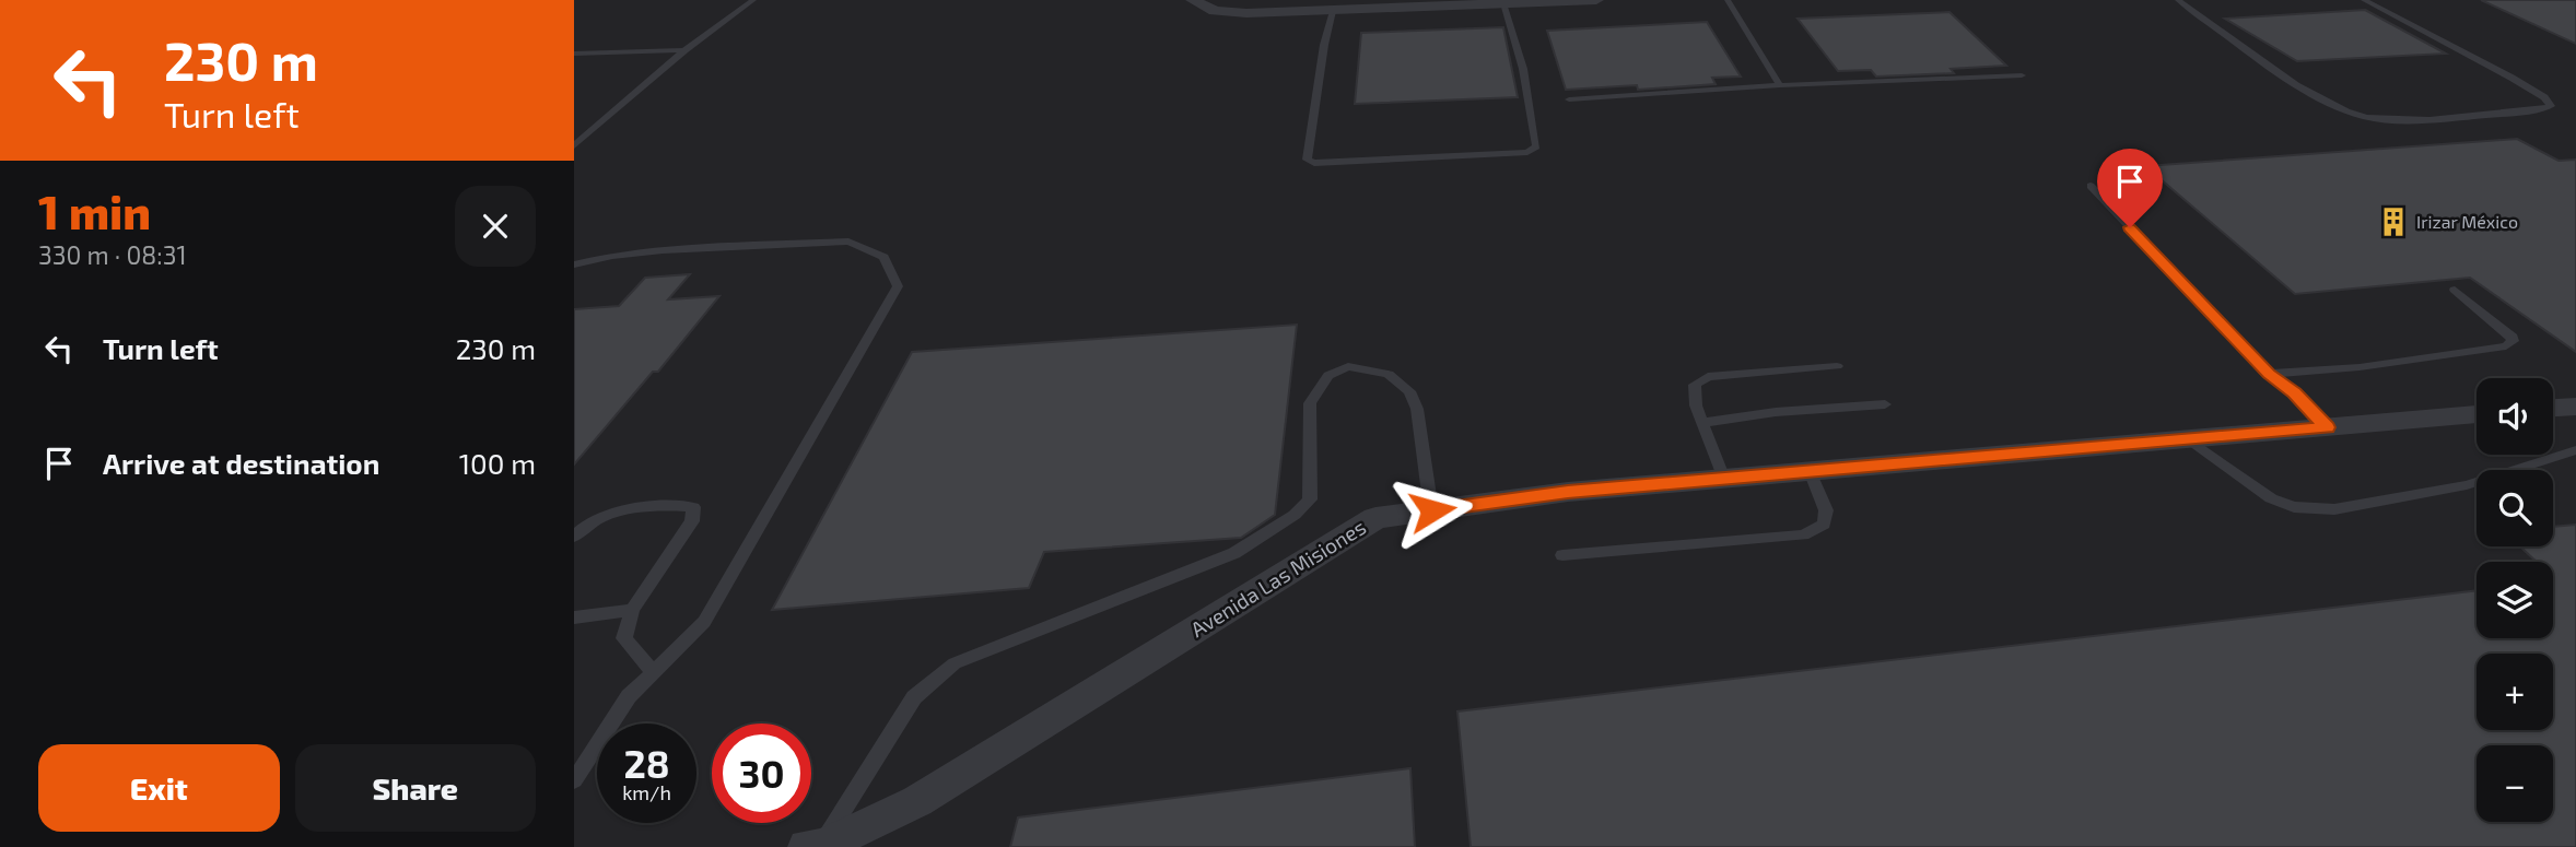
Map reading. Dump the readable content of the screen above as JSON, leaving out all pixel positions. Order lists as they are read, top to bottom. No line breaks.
{"streets":{"street":["Avenida Las Misiones"]},"places":{"building":["Irizar México"]},"page":{"turn":["230 m","Turn left"],"heading":["1 min","330 m · 08:31"],"list":[{"name":"Turn left","value":"230 m"},{"name":"Arrive at destination","value":"100 m"}],"map_buttons":["+","−"],"speed":"28 km/h","limit":"30","buttons":["Exit","Share"]}}
